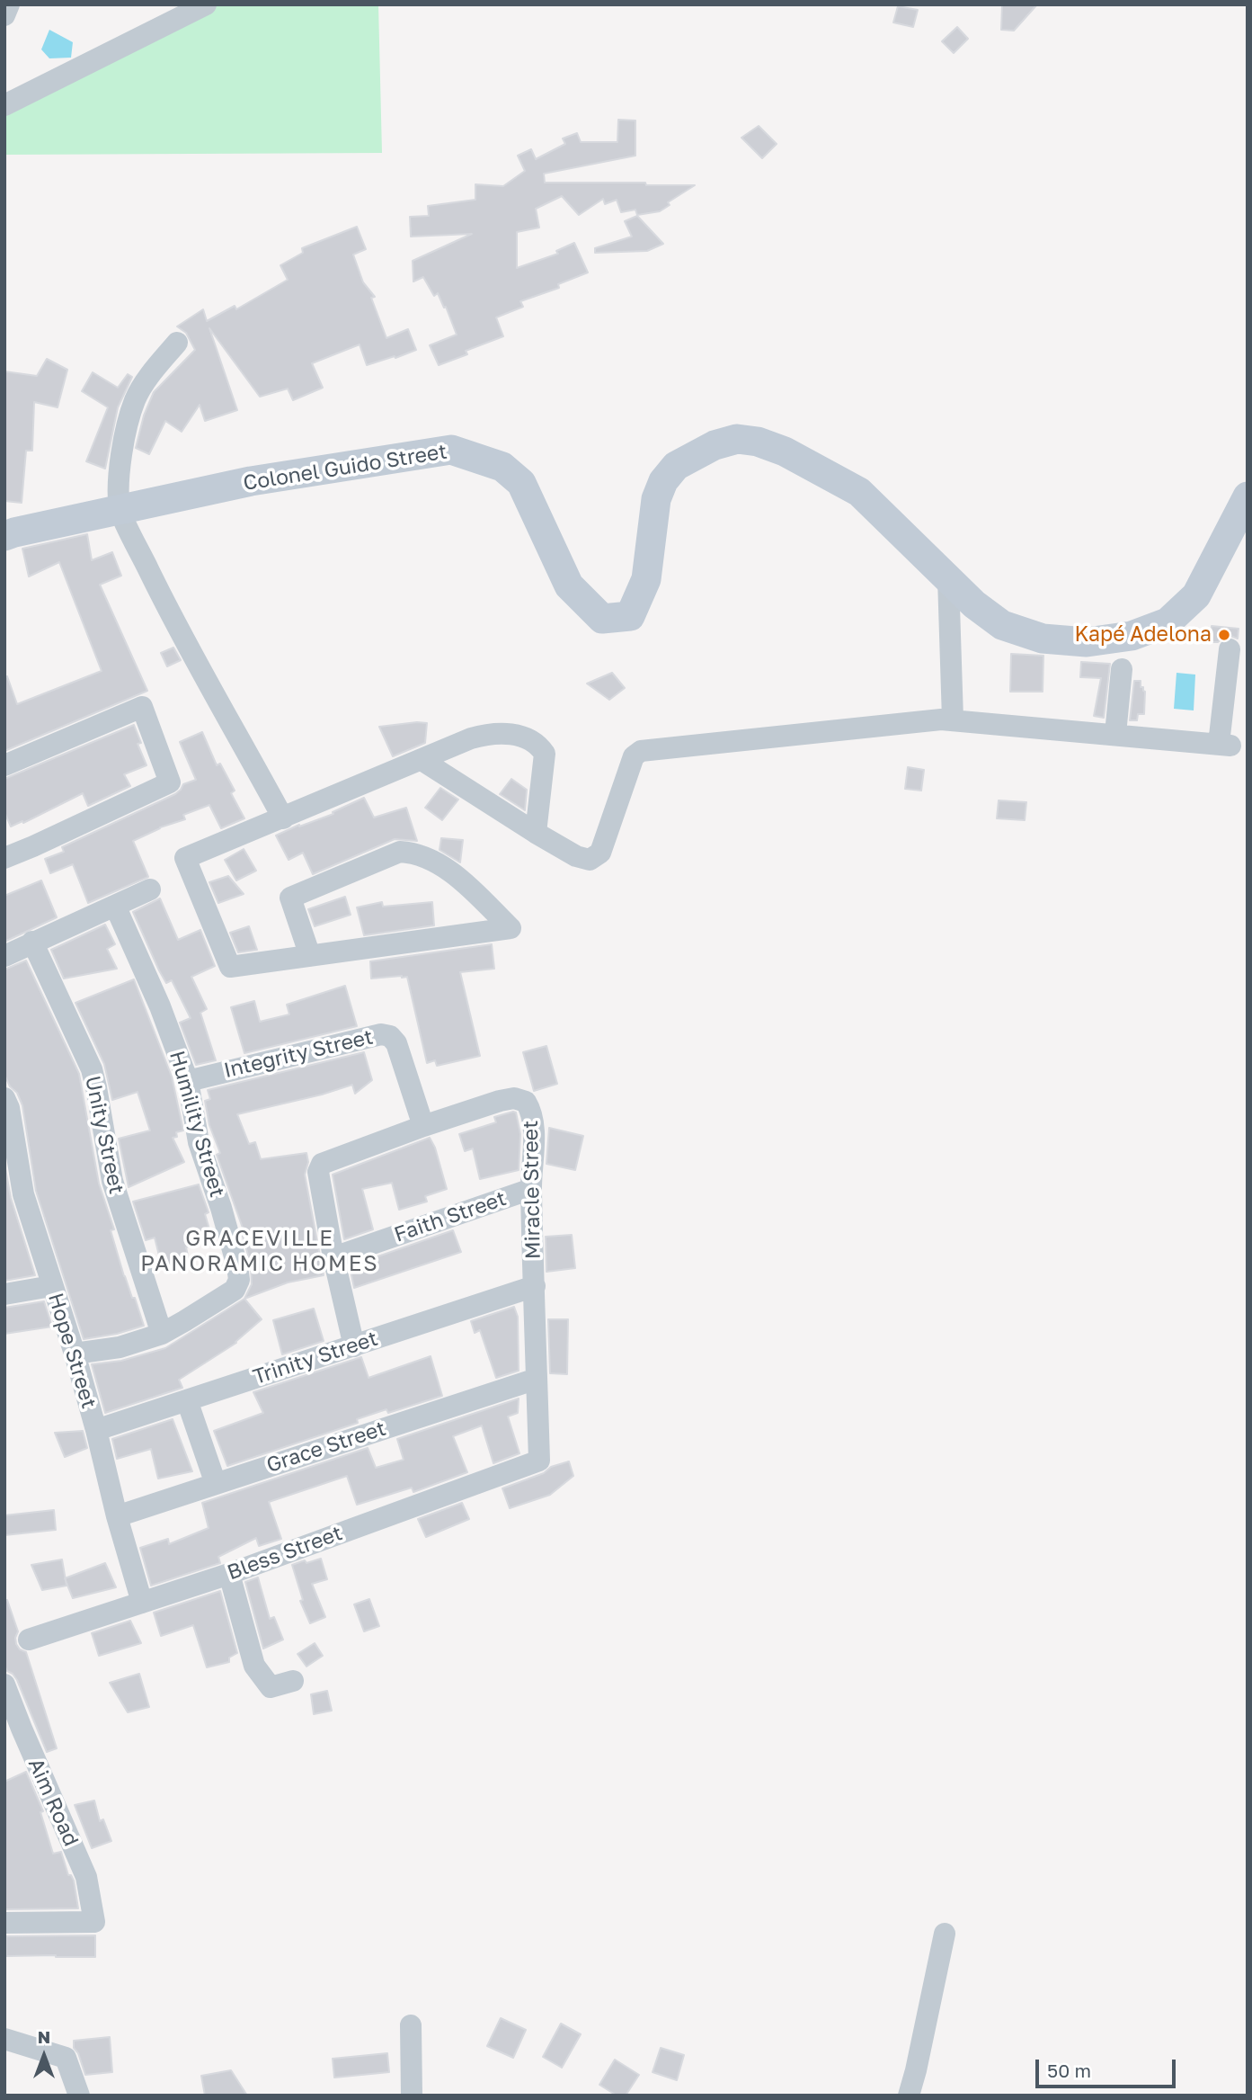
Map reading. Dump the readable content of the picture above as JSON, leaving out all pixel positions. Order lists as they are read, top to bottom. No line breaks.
{"streets":{"street":["Colonel Guido Street","Integrity Street","Humility Street","Unity Street","Miracle Street","Faith Street","Hope Street","Trinity Street","Grace Street","Bless Street","Aim Road"]},"crossings":[["Integrity Street","Humility Street"],["Integrity Street","Miracle Street"],["Humility Street","Unity Street"],["Humility Street","Hope Street"],["Miracle Street","Faith Street"],["Miracle Street","Trinity Street"],["Miracle Street","Grace Street"],["Miracle Street","Bless Street"],["Hope Street","Trinity Street"],["Hope Street","Grace Street"],["Hope Street","Bless Street"]],"districts":["GRACEVILLE PANORAMIC HOMES"],"places":["Kapé Adelona"],"scale_bar":"50 m","north":"top"}
